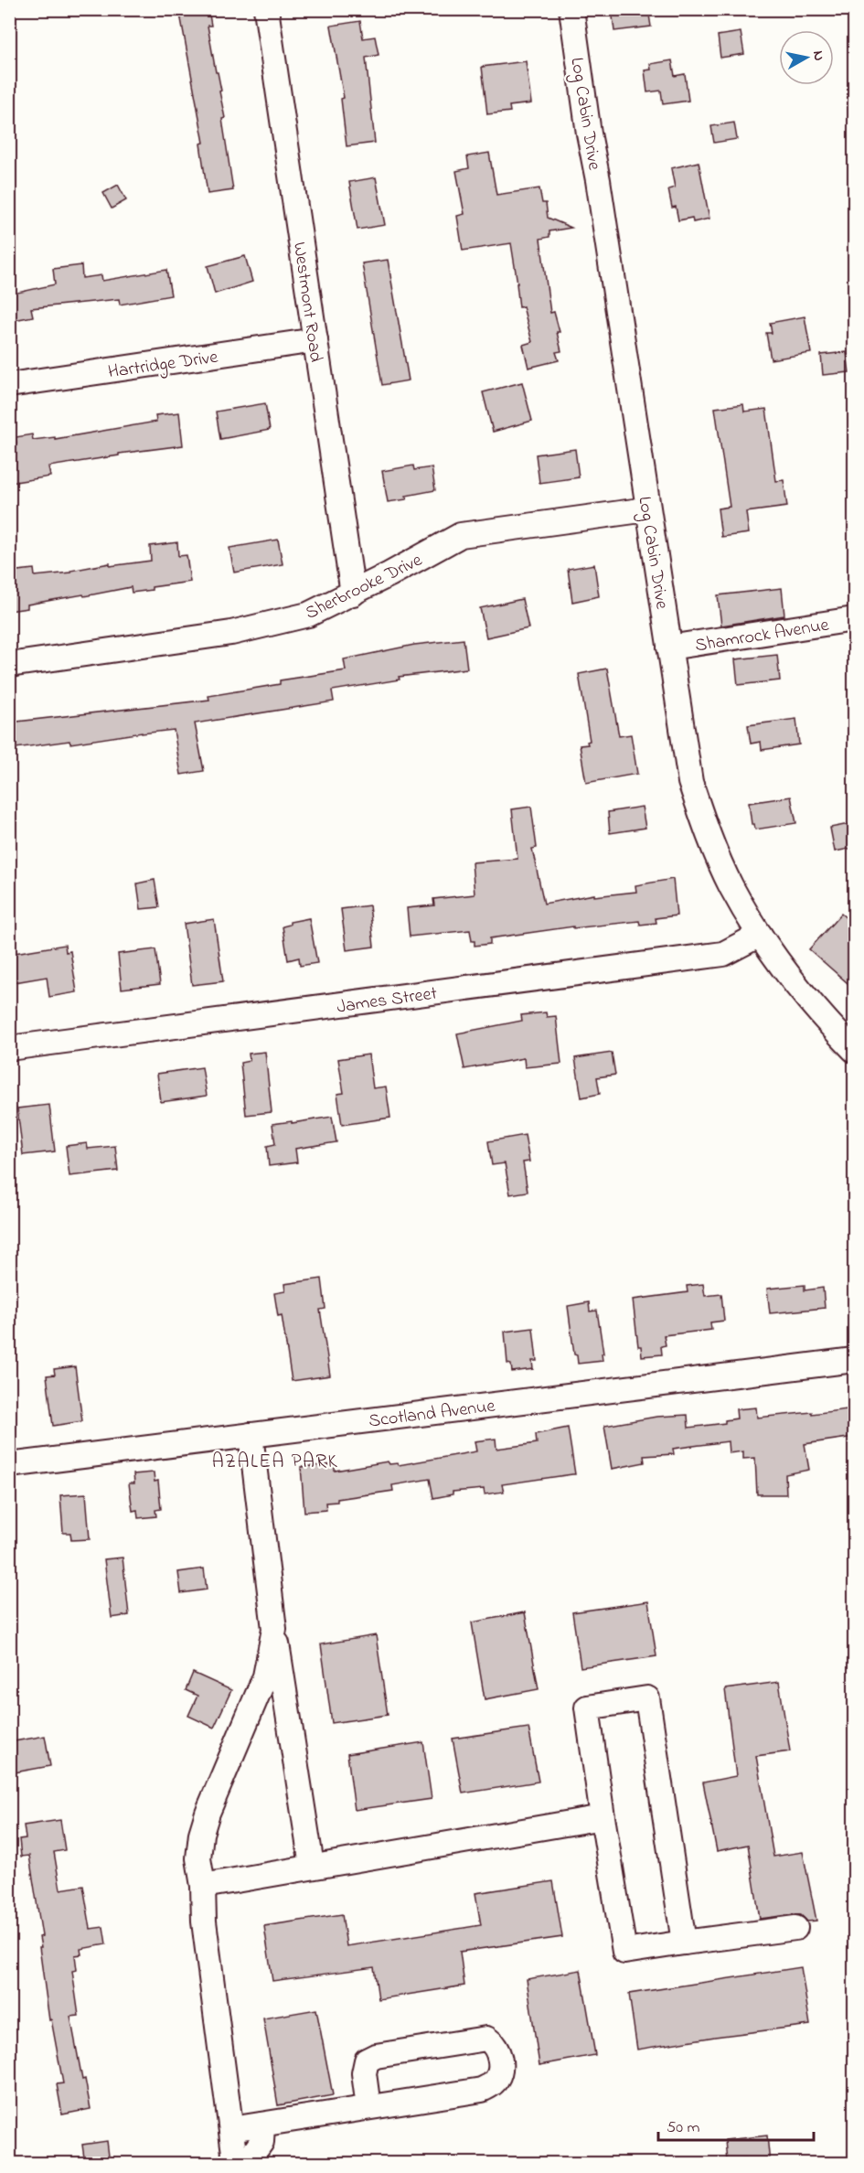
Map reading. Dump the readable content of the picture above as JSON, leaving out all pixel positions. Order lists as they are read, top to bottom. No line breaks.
{"streets":{"street":["Log Cabin Drive","Westmont Road","Hartridge Drive","Sherbrooke Drive","Shamrock Avenue","James Street","Scotland Avenue"]},"crossings":[["Log Cabin Drive","Sherbrooke Drive"],["Log Cabin Drive","Shamrock Avenue"],["Log Cabin Drive","James Street"],["Westmont Road","Hartridge Drive"],["Westmont Road","Sherbrooke Drive"]],"districts":["AZALEA PARK"],"scale_bar":"50 m","north":"right"}
